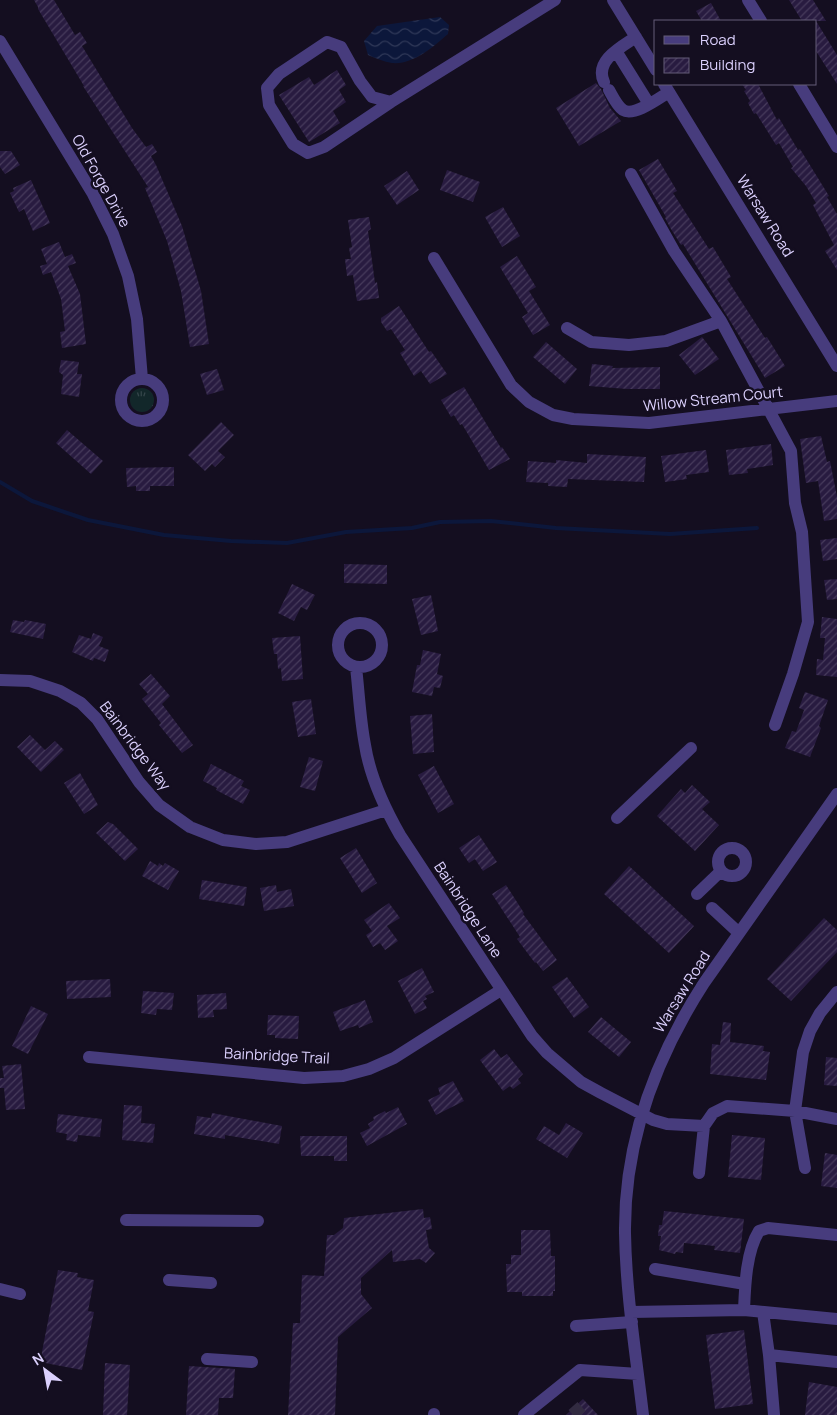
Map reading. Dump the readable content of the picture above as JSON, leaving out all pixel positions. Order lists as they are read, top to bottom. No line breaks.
{"streets":{"street":["Old Forge Drive","Warsaw Road","Willow Stream Court","Bainbridge Way","Bainbridge Lane","Bainbridge Trail"]},"crossings":[["Warsaw Road","Bainbridge Lane"],["Bainbridge Way","Bainbridge Lane"],["Bainbridge Lane","Bainbridge Trail"]],"legend":["Road","Building"],"north":"top left"}
